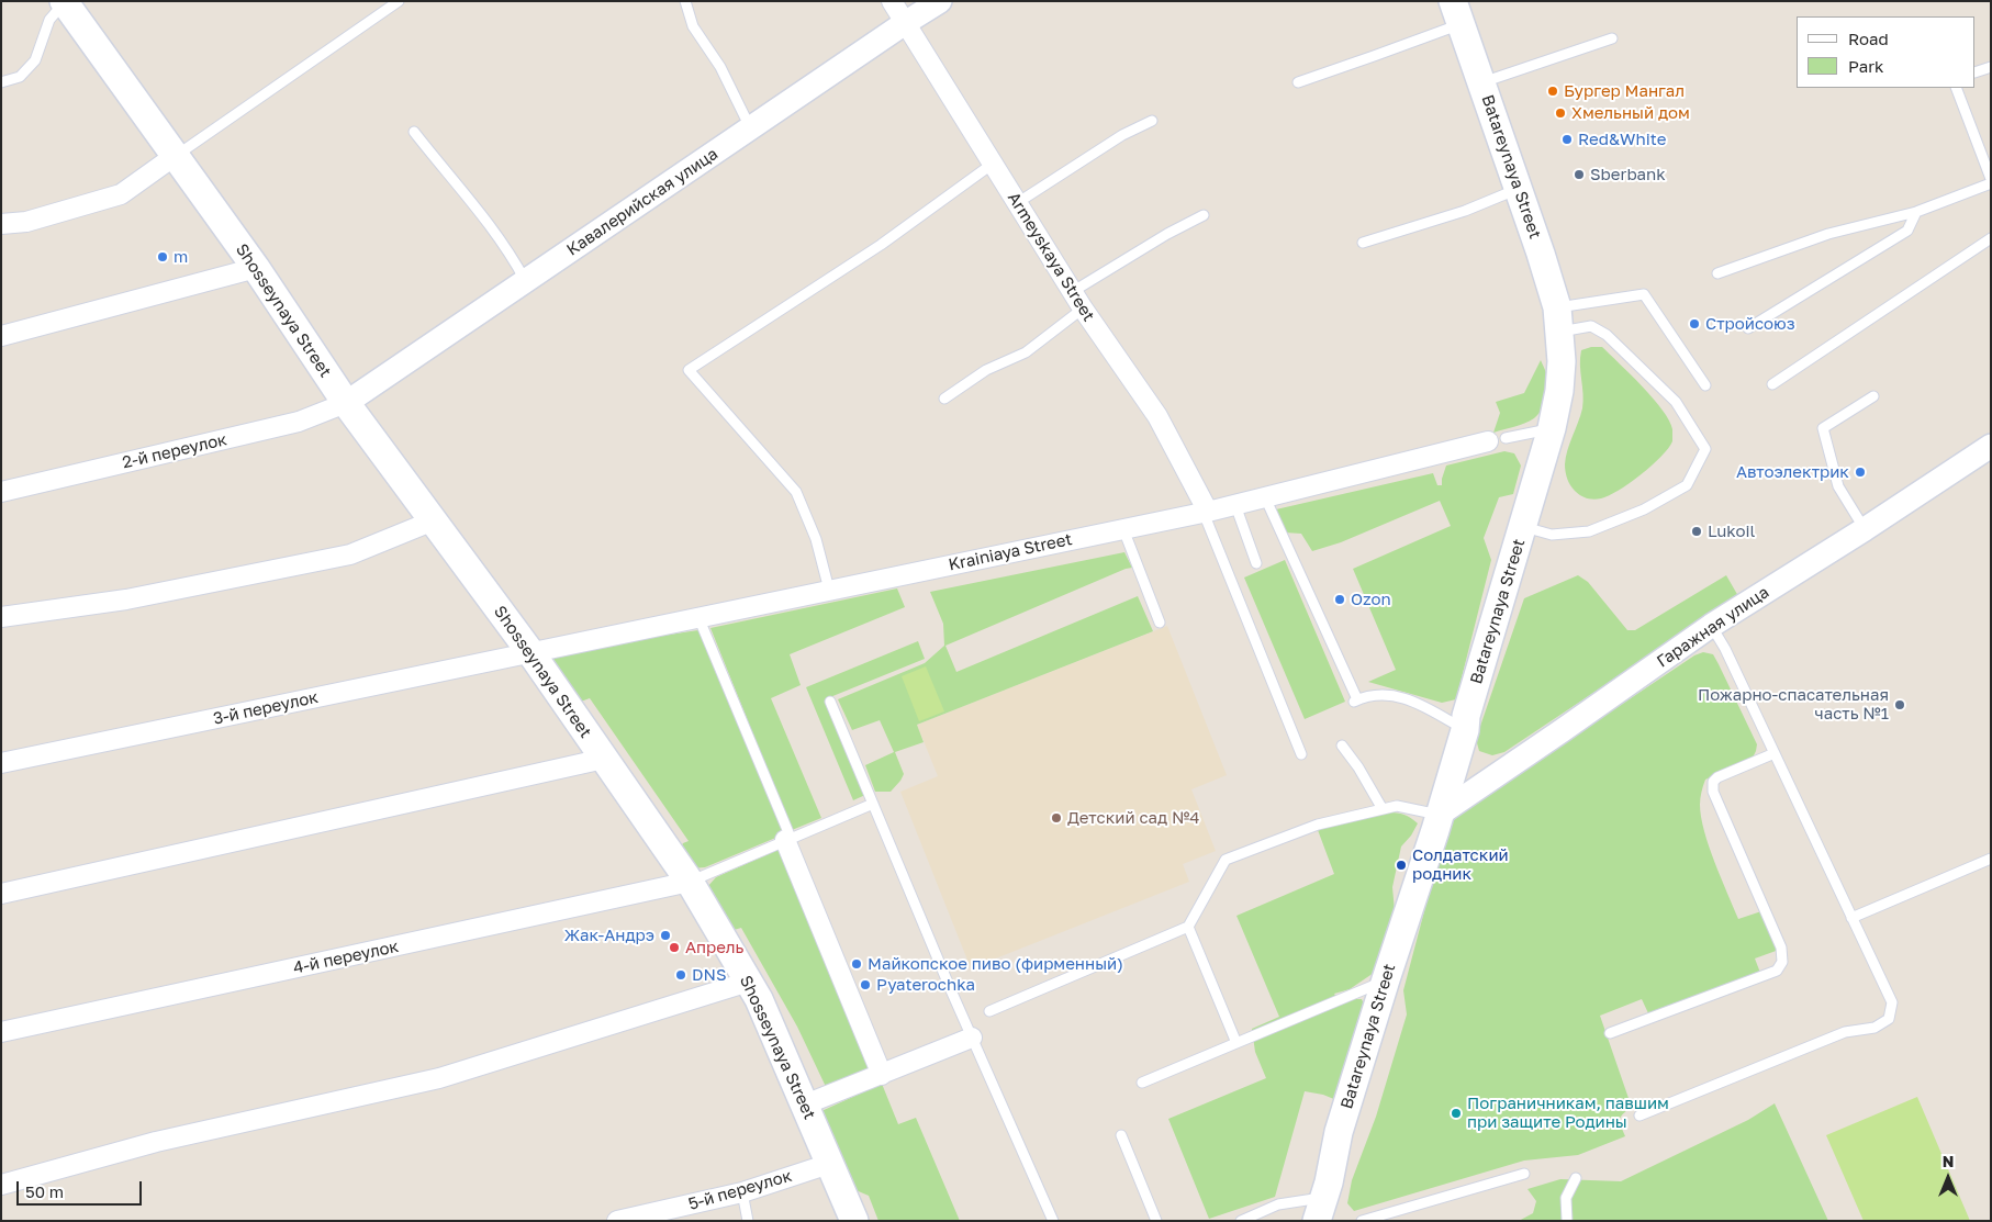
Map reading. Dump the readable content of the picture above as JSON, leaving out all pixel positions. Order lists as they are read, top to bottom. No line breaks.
{"streets":{"main road":["Batareynaya Street","Shosseynaya Street"],"street":["Кавалерийская улица","Armeyskaya Street","2-й переулок","Krainiaya Street","Гаражная улица","3-й переулок","4-й переулок","5-й переулок"]},"crossings":[["Batareynaya Street","Гаражная улица"],["Кавалерийская улица","Armeyskaya Street"],["Кавалерийская улица","Shosseynaya Street"],["Кавалерийская улица","2-й переулок"],["Armeyskaya Street","Krainiaya Street"],["Shosseynaya Street","2-й переулок"],["Shosseynaya Street","Krainiaya Street"],["Shosseynaya Street","3-й переулок"],["Shosseynaya Street","4-й переулок"],["Shosseynaya Street","5-й переулок"],["Krainiaya Street","3-й переулок"]],"places":["Бургер Мангал","Хмельный дом","Red&White","Sberbank","m","Стройсоюз","Автоэлектрик","Lukoil","Ozon","Пожарно-спасательная часть №1","Детский сад №4","Солдатский родник","Жак-Андрэ","Апрель","Майкопское пиво (фирменный)","DNS","Pyaterochka","Пограничникам, павшим при защите Родины"],"legend":["Road","Park"],"scale_bar":"50 m","north":"top"}
